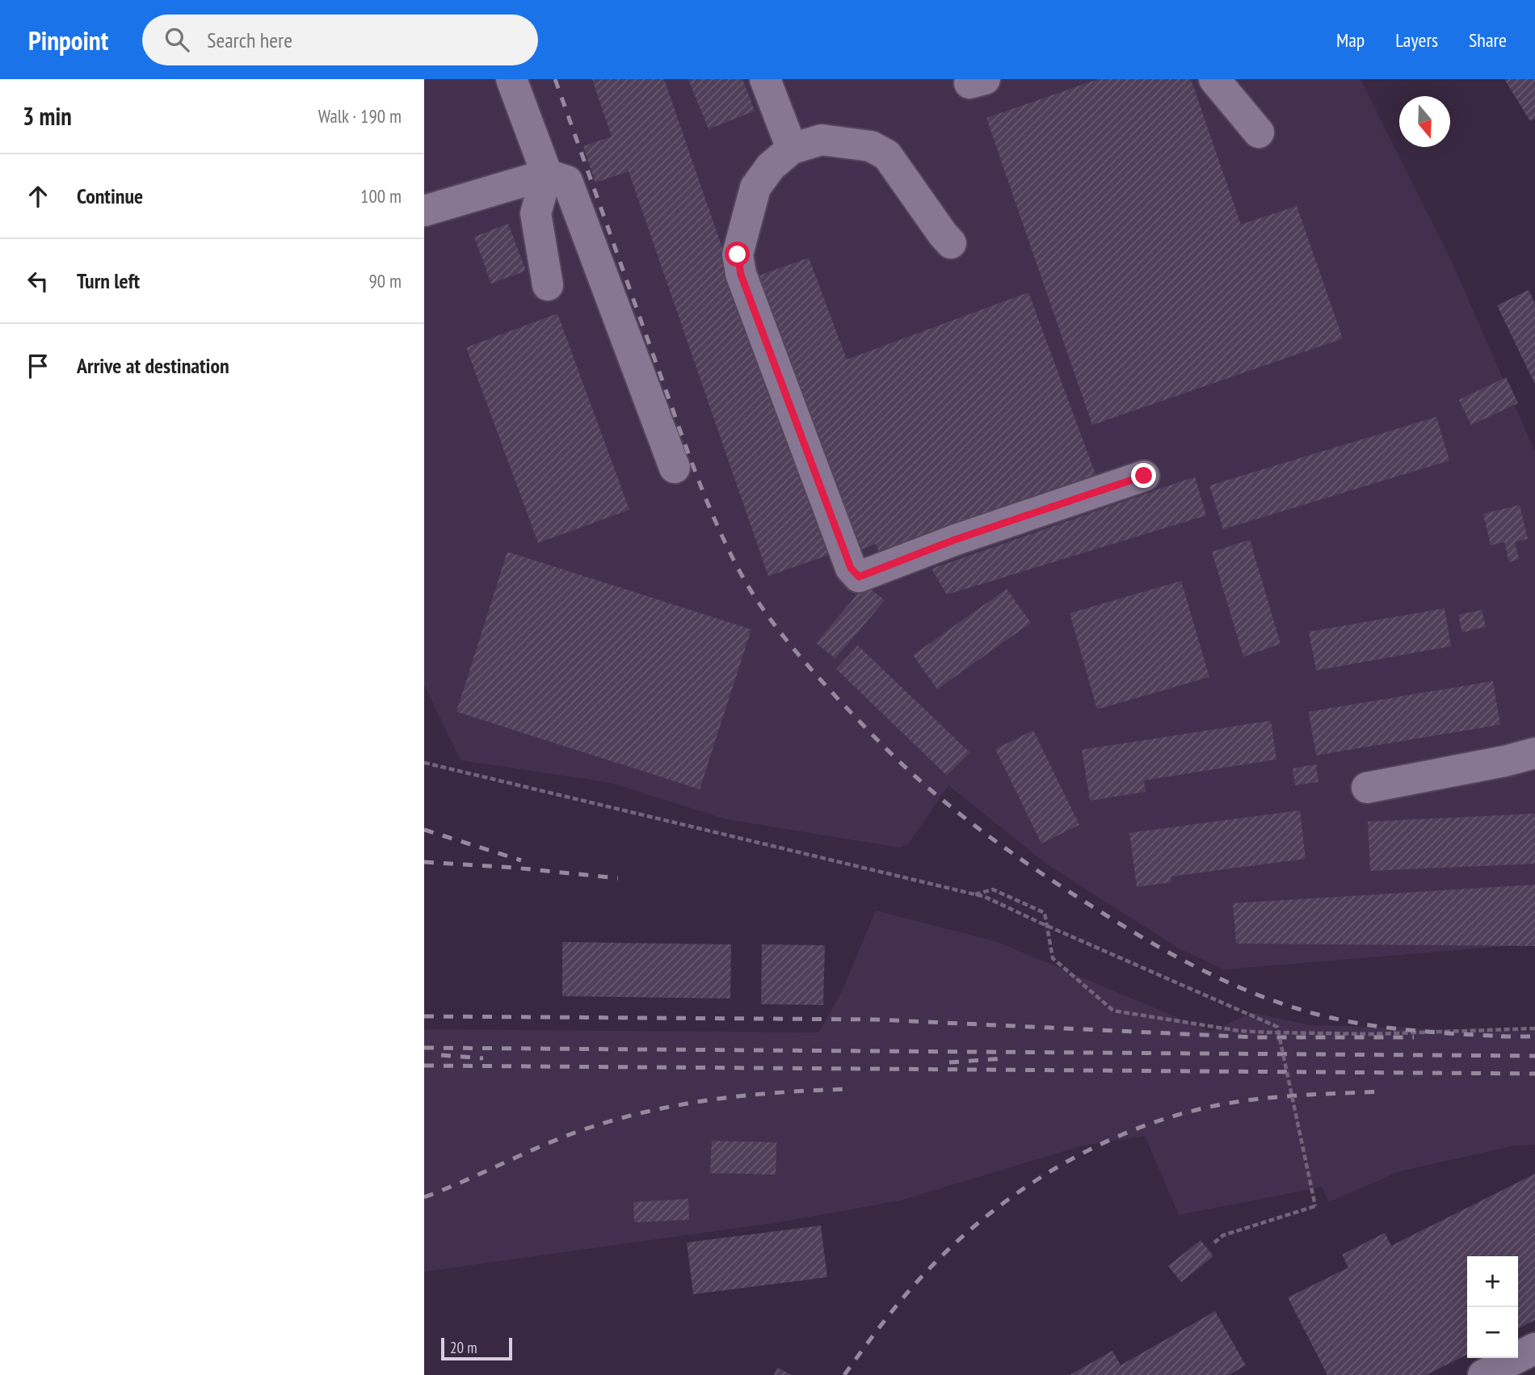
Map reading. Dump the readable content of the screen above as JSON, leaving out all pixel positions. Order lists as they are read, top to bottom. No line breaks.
{"scale_bar":"20 m","north":"bottom","page":{"header":"Pinpoint","search":"Search here","nav":["Map","Layers","Share"],"heading":["3 min","Walk · 190 m"],"list":[["Continue","100 m"],["Turn left","90 m"],"Arrive at destination"],"map_buttons":["+","−"],"scale":"20 m"}}
